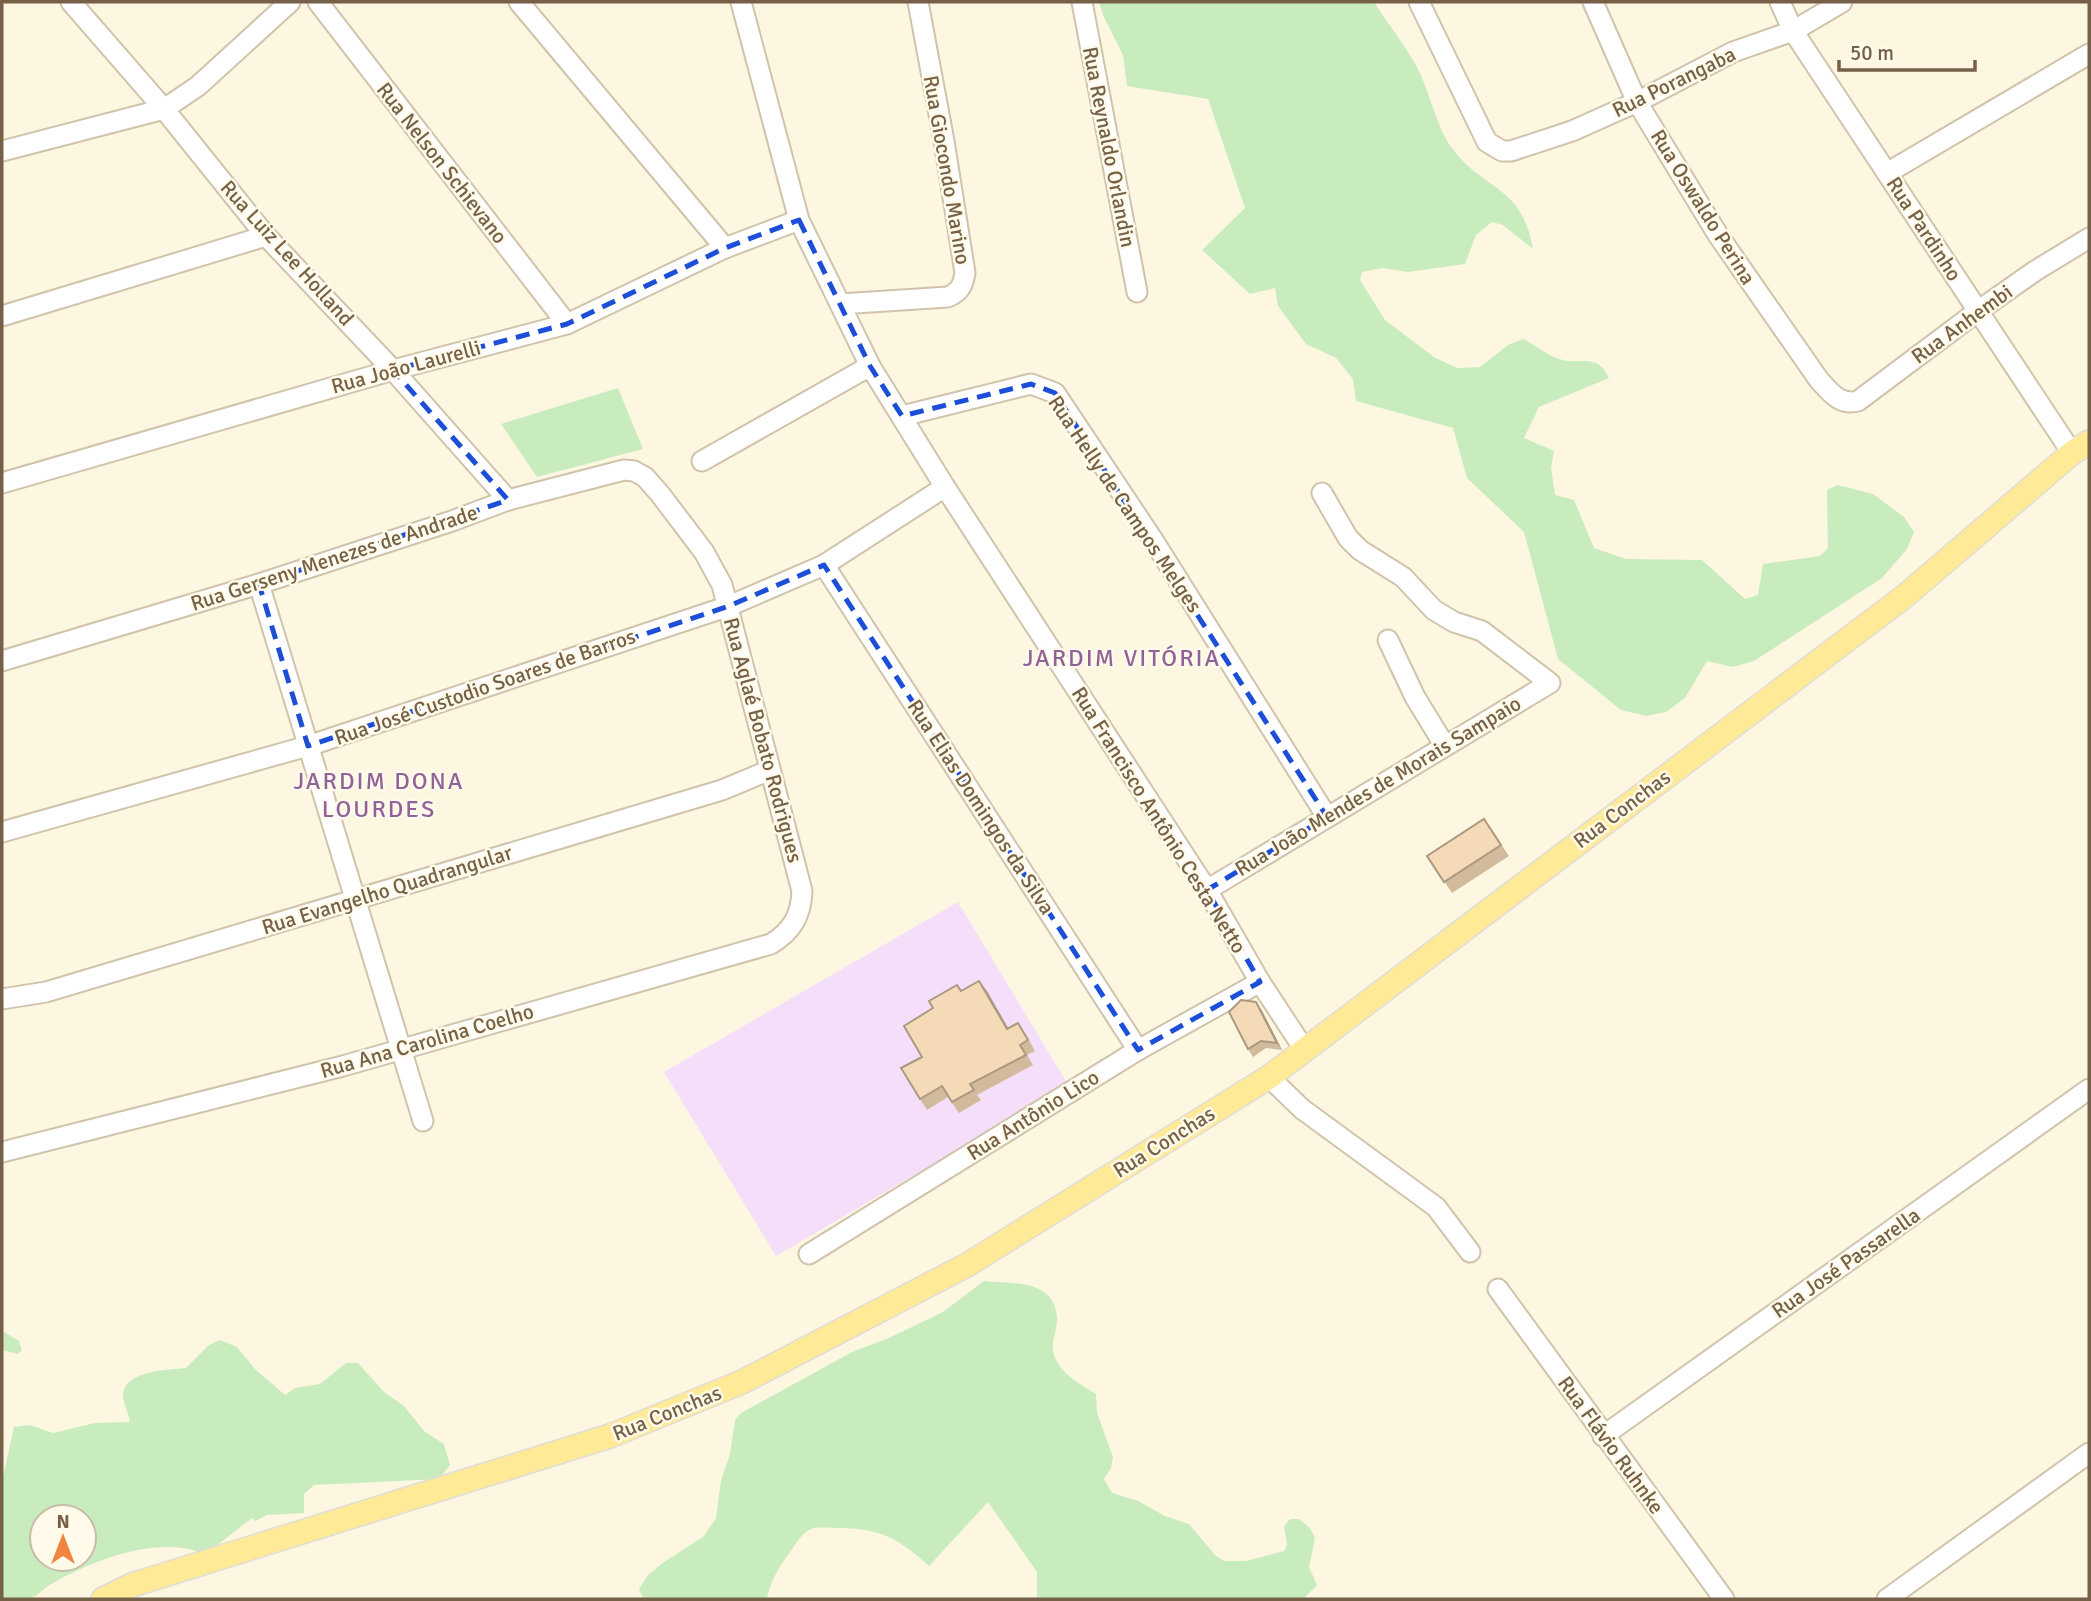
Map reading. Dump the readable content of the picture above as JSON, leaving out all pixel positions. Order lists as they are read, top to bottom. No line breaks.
{"streets":{"main road":["Rua Conchas"],"street":["Rua Porangaba","Rua Reynaldo Orlandin","Rua Nelson Schievano","Rua Giocondo Marino","Rua Oswaldo Perina","Rua Pardinho","Rua Luiz Lee Holland","Rua Anhembi","Rua João Laurelli","Rua Helly de Campos Melges","Rua Gerseny Menezes de Andrade","Rua José Custodio Soares de Barros","Rua Aglaé Bobato Rodrigues","Rua João Mendes de Morais Sampaio","Rua Elias Domingos da Silva","Rua Francisco Antônio Cesta Netto","Rua Evangelho Quadrangular","Rua Ana Carolina Coelho","Rua Antônio Lico","Rua José Passarella","Rua Flávio Ruhnke"]},"crossings":[["Rua Porangaba","Rua Oswaldo Perina"],["Rua Porangaba","Rua Pardinho"],["Rua Nelson Schievano","Rua João Laurelli"],["Rua Giocondo Marino","Rua Francisco Antônio Cesta Netto"],["Rua Oswaldo Perina","Rua Anhembi"],["Rua Pardinho","Rua Anhembi"],["Rua Pardinho","Rua Conchas"],["Rua Luiz Lee Holland","Rua João Laurelli"],["Rua Luiz Lee Holland","Rua Gerseny Menezes de Andrade"],["Rua Helly de Campos Melges","Rua João Mendes de Morais Sampaio"],["Rua Helly de Campos Melges","Rua Francisco Antônio Cesta Netto"],["Rua Gerseny Menezes de Andrade","Rua Aglaé Bobato Rodrigues"],["Rua José Custodio Soares de Barros","Rua Aglaé Bobato Rodrigues"],["Rua José Custodio Soares de Barros","Rua Elias Domingos da Silva"],["Rua José Custodio Soares de Barros","Rua Francisco Antônio Cesta Netto"],["Rua Aglaé Bobato Rodrigues","Rua Evangelho Quadrangular"],["Rua Aglaé Bobato Rodrigues","Rua Ana Carolina Coelho"],["Rua João Mendes de Morais Sampaio","Rua Francisco Antônio Cesta Netto"],["Rua Elias Domingos da Silva","Rua Antônio Lico"],["Rua Conchas","Rua Francisco Antônio Cesta Netto"],["Rua Francisco Antônio Cesta Netto","Rua Antônio Lico"],["Rua José Passarella","Rua Flávio Ruhnke"]],"districts":["JARDIM VITÓRIA","JARDIM DONA LOURDES"],"scale_bar":"50 m","north":"top"}
